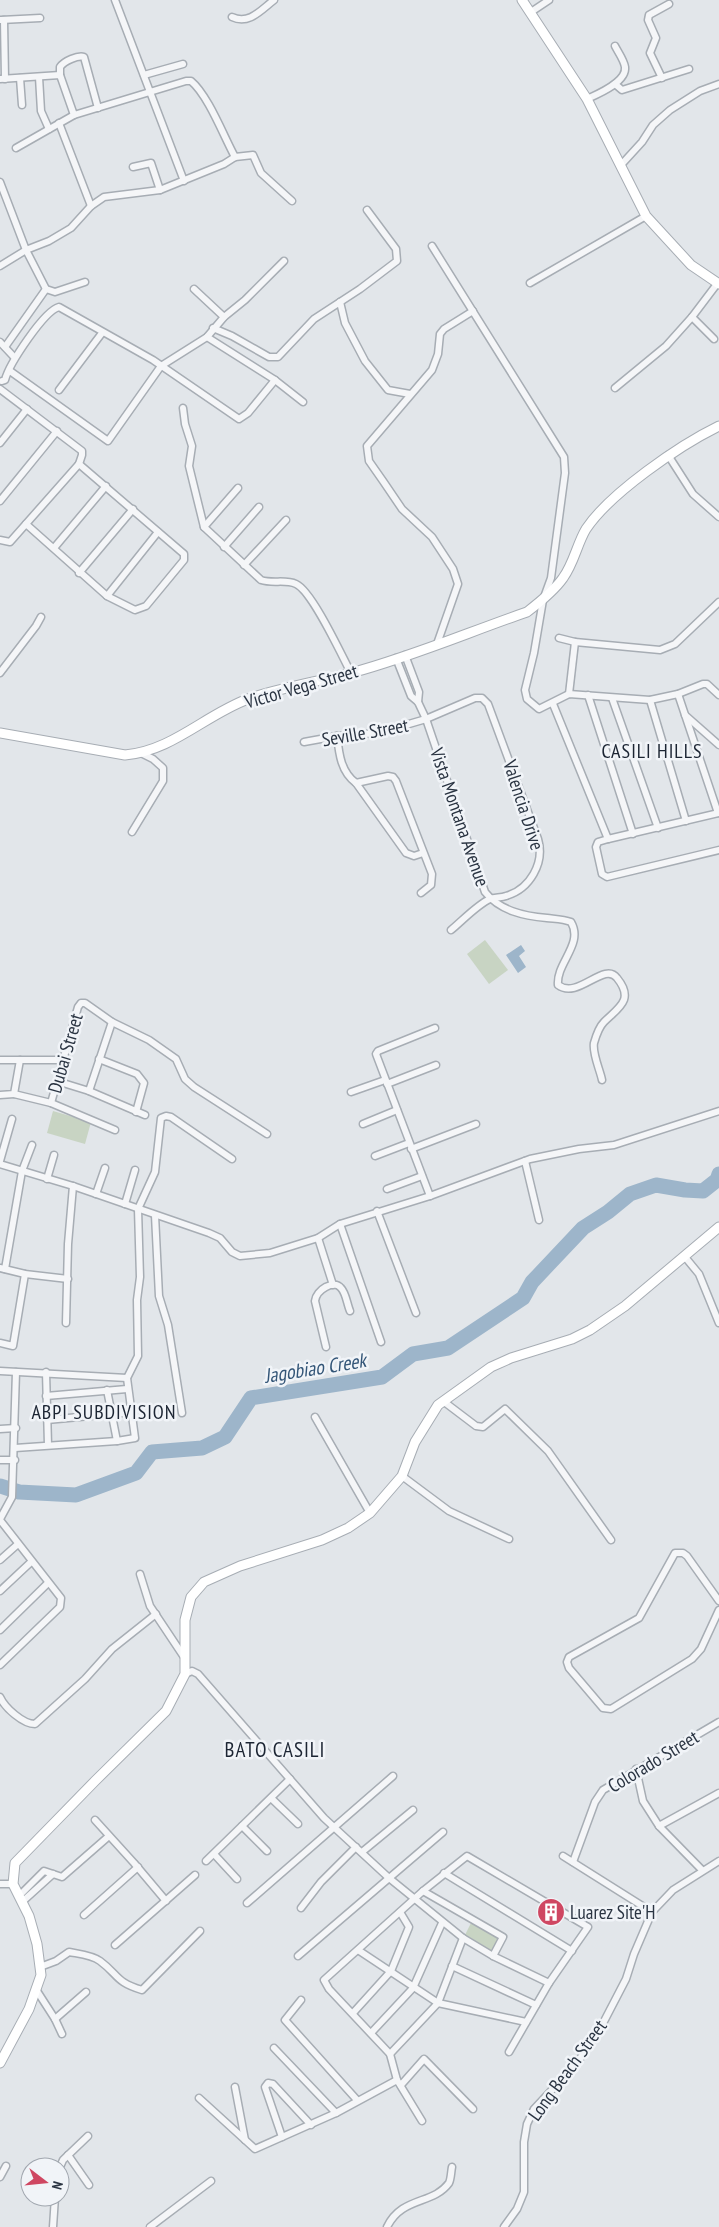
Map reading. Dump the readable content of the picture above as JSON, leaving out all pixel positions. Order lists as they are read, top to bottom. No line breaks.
{"streets":{"street":["Victor Vega Street","Seville Street","Valencia Drive","Vista Montana Avenue","Dubai Street","Colorado Street","Long Beach Street"]},"crossings":[["Victor Vega Street","Vista Montana Avenue"],["Seville Street","Valencia Drive"],["Seville Street","Vista Montana Avenue"],["Valencia Drive","Vista Montana Avenue"]],"districts":["CASILI HILLS","ABPI SUBDIVISION","BATO CASILI"],"water":["Jagobiao Creek"],"places":{"building":["Luarez Site'H"]},"north":"right"}
